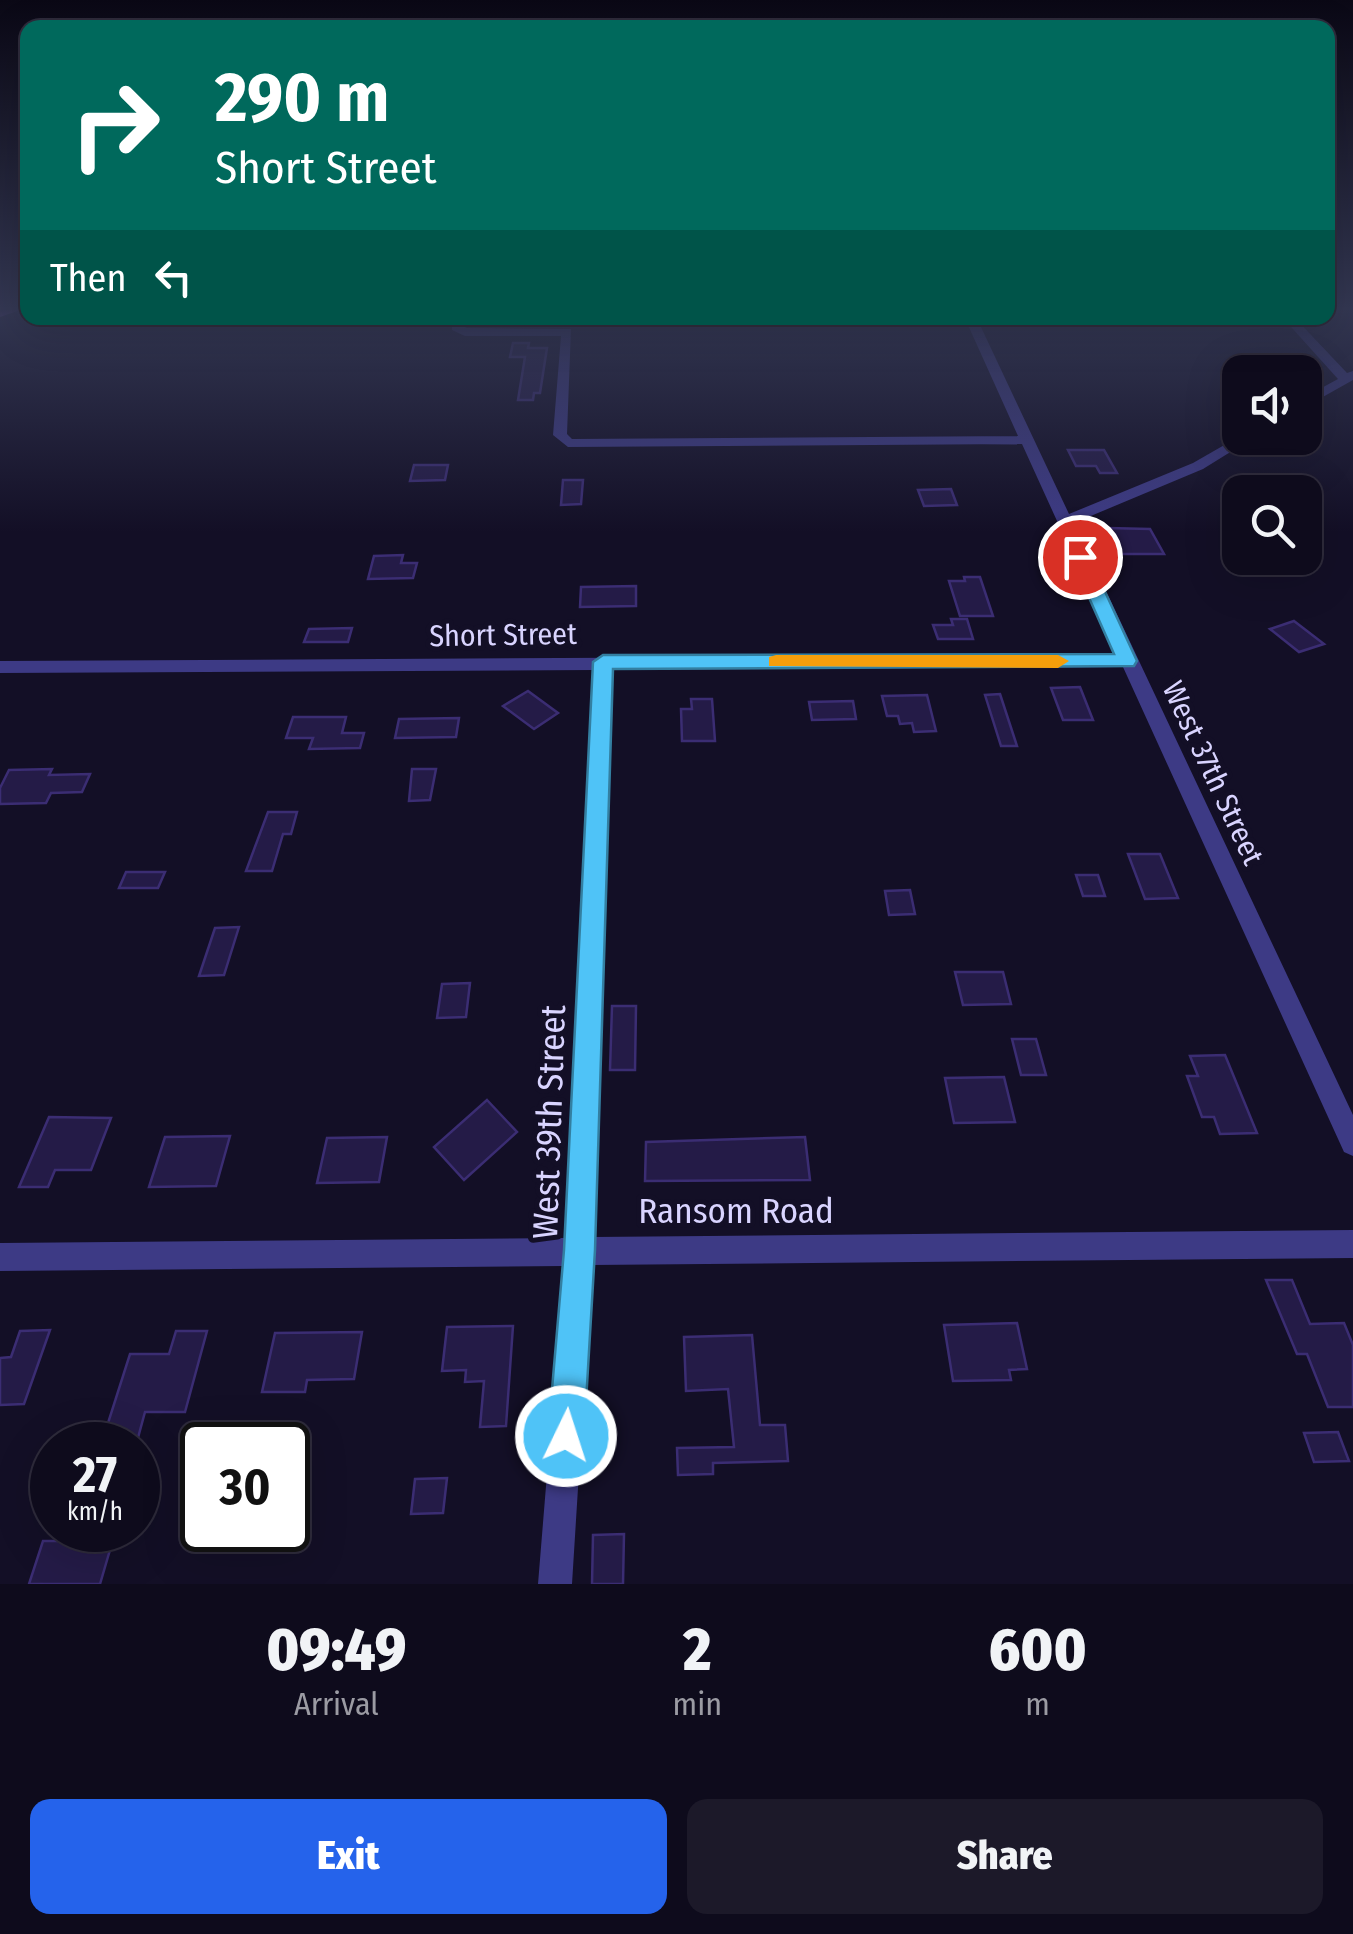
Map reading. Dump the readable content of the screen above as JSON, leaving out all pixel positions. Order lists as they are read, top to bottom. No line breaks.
{"streets":{"street":["Short Street","West 37th Street","West 39th Street","Ransom Road"]},"crossings":[["Short Street","West 37th Street"],["Short Street","West 39th Street"],["West 39th Street","Ransom Road"]],"page":{"turn":["290 m","Short Street"],"then":"Then","speed":"27 km/h","limit":"30","eta":["09:49","Arrival","2","min","600","m"],"buttons":["Exit","Share"]}}
